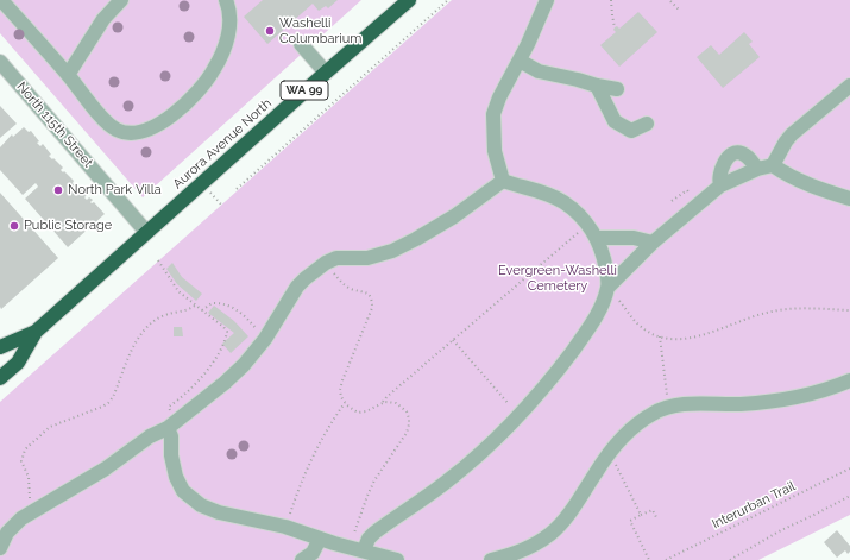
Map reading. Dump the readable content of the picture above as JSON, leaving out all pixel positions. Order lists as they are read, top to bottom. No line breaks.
{"streets":{"highway":["WA 99","Aurora Avenue North"],"street":["North 115th Street"],"path":["Interurban Trail"]},"crossings":[["North 115th Street","Aurora Avenue North"]],"parks":["Evergreen-Washelli Cemetery"],"places":["Washelli Columbarium","North Park Villa","Public Storage"]}
